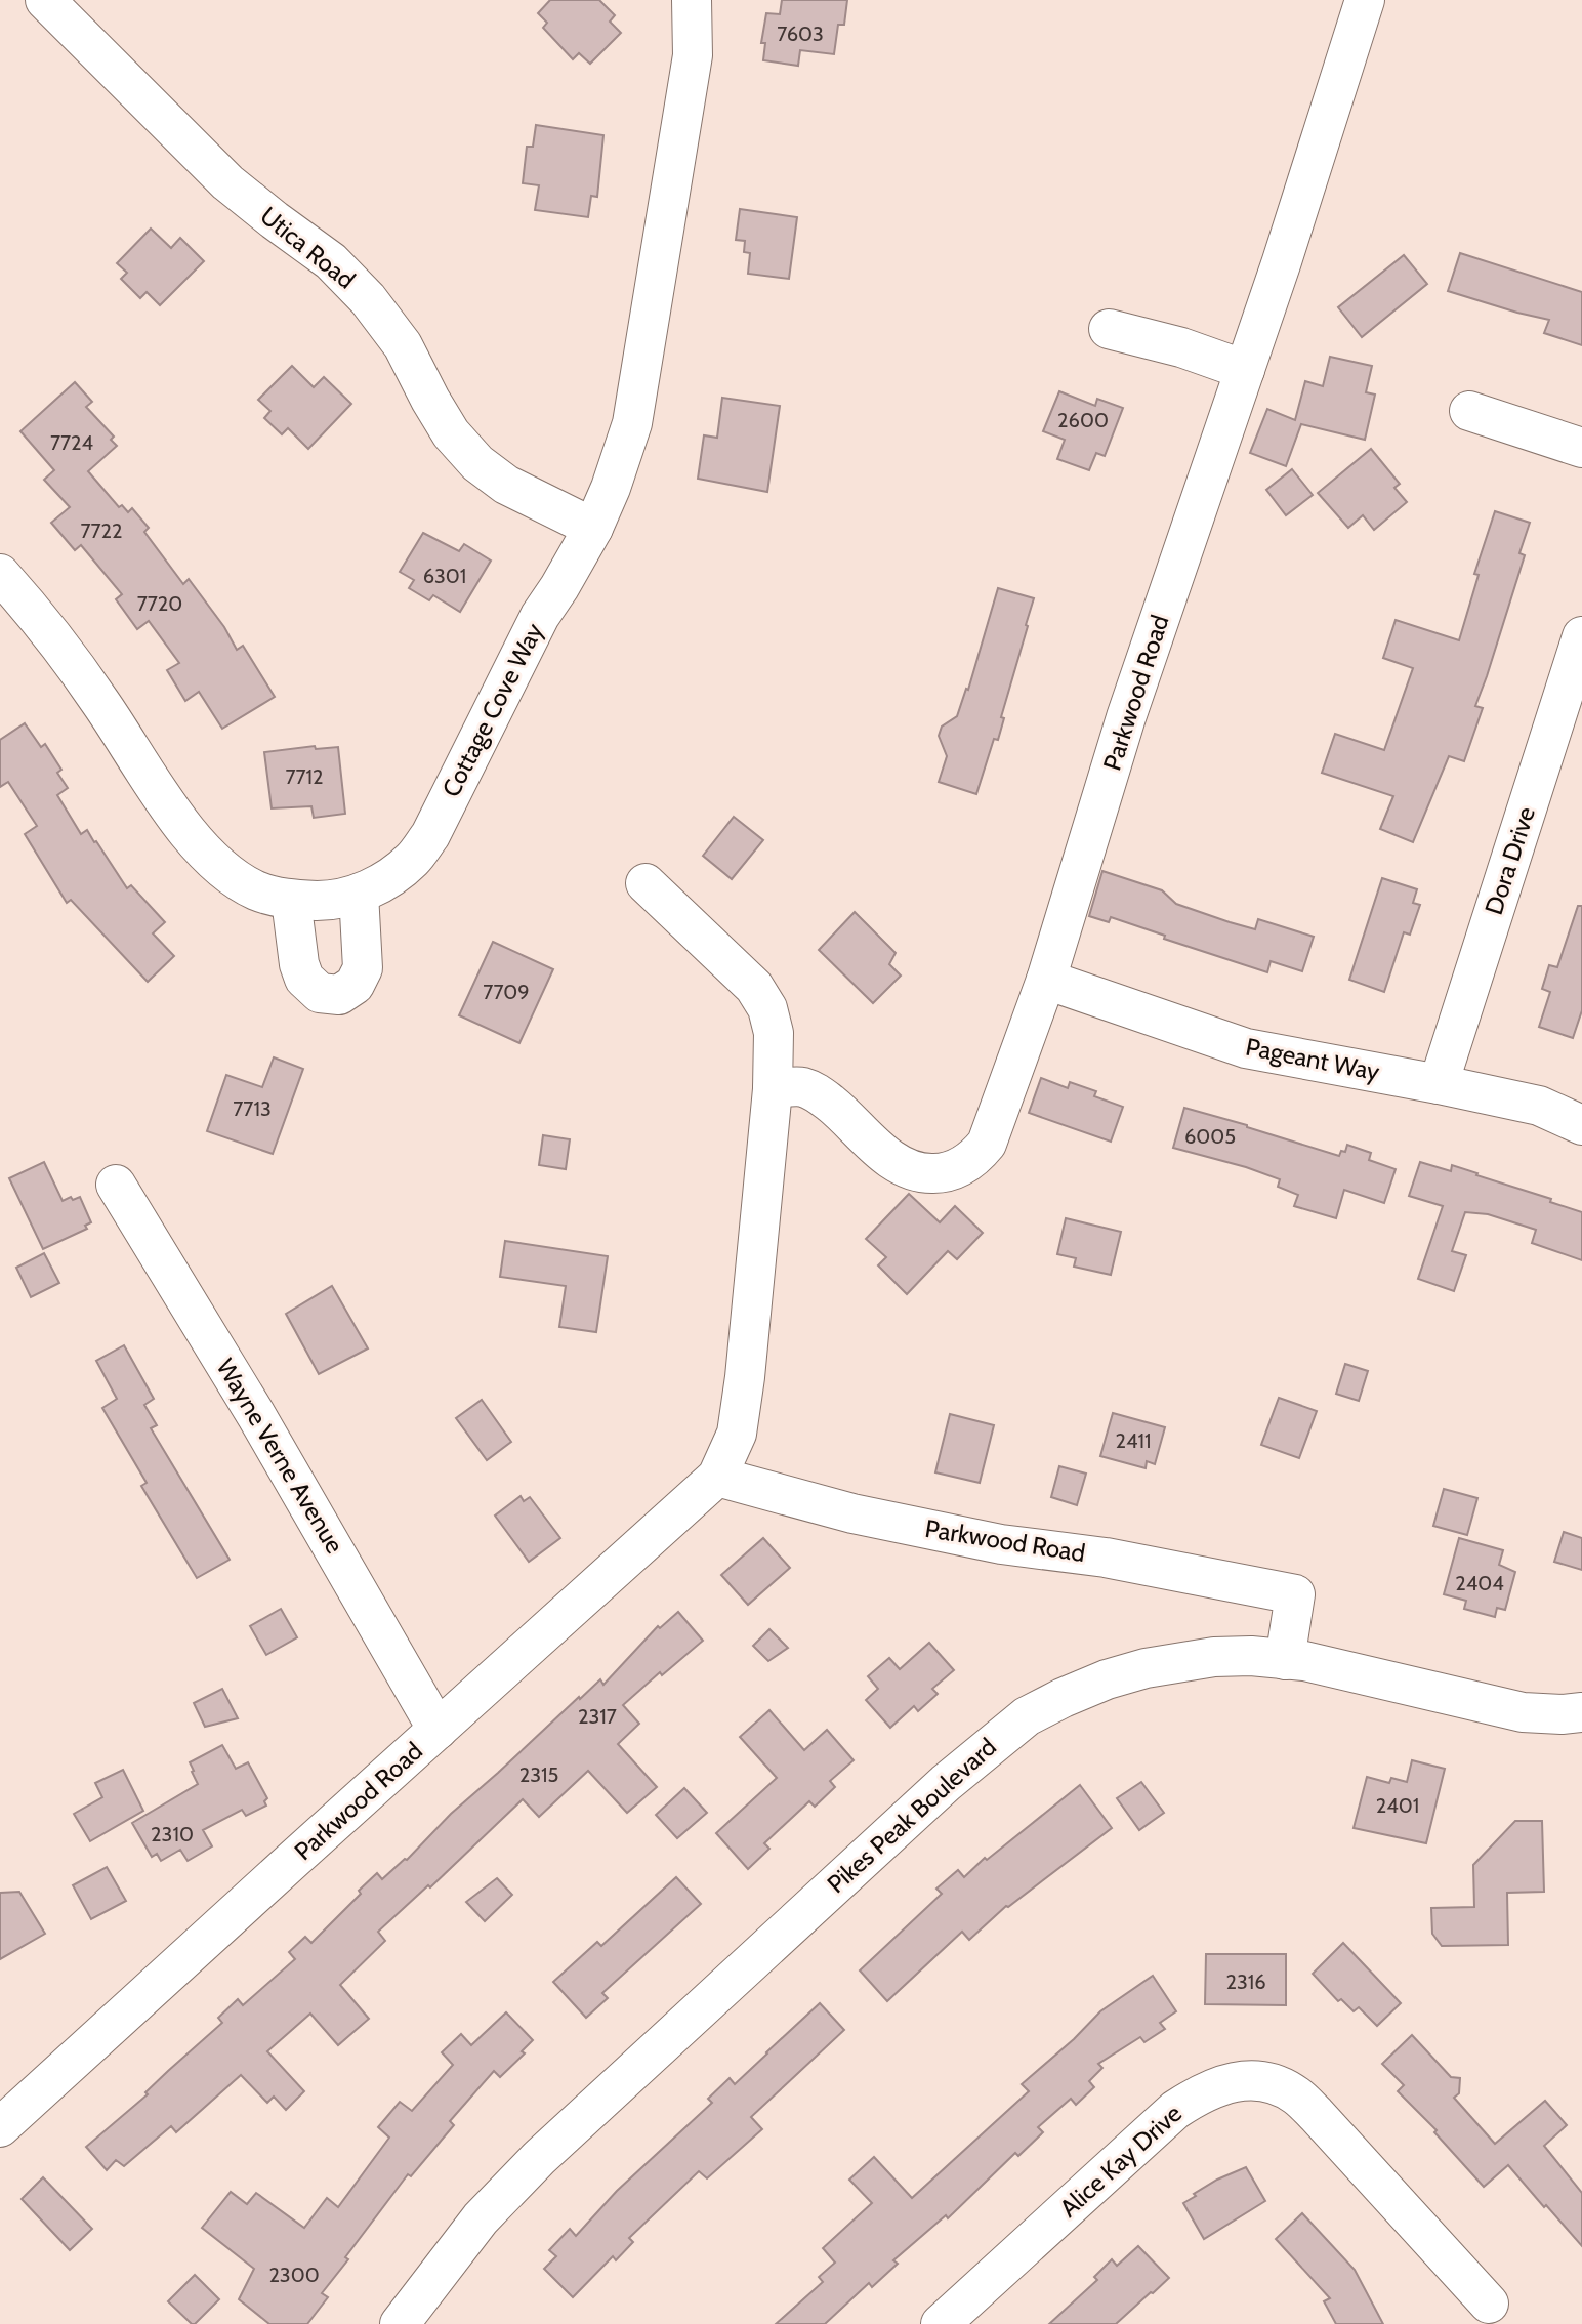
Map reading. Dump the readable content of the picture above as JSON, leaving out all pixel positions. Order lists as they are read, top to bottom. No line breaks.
{"streets":{"street":["Utica Road","Parkwood Road","Cottage Cove Way","Dora Drive","Pageant Way","Wayne Verne Avenue","Pikes Peak Boulevard","Alice Kay Drive"]},"crossings":[["Utica Road","Cottage Cove Way"],["Parkwood Road","Pageant Way"],["Parkwood Road","Wayne Verne Avenue"],["Parkwood Road","Pikes Peak Boulevard"],["Dora Drive","Pageant Way"]],"house_numbers":["7603","2600","7724","7722","6301","7720","7712","7709","7713","6005","2411","2404","2317","2315","2401","2310","2316","2300"]}
